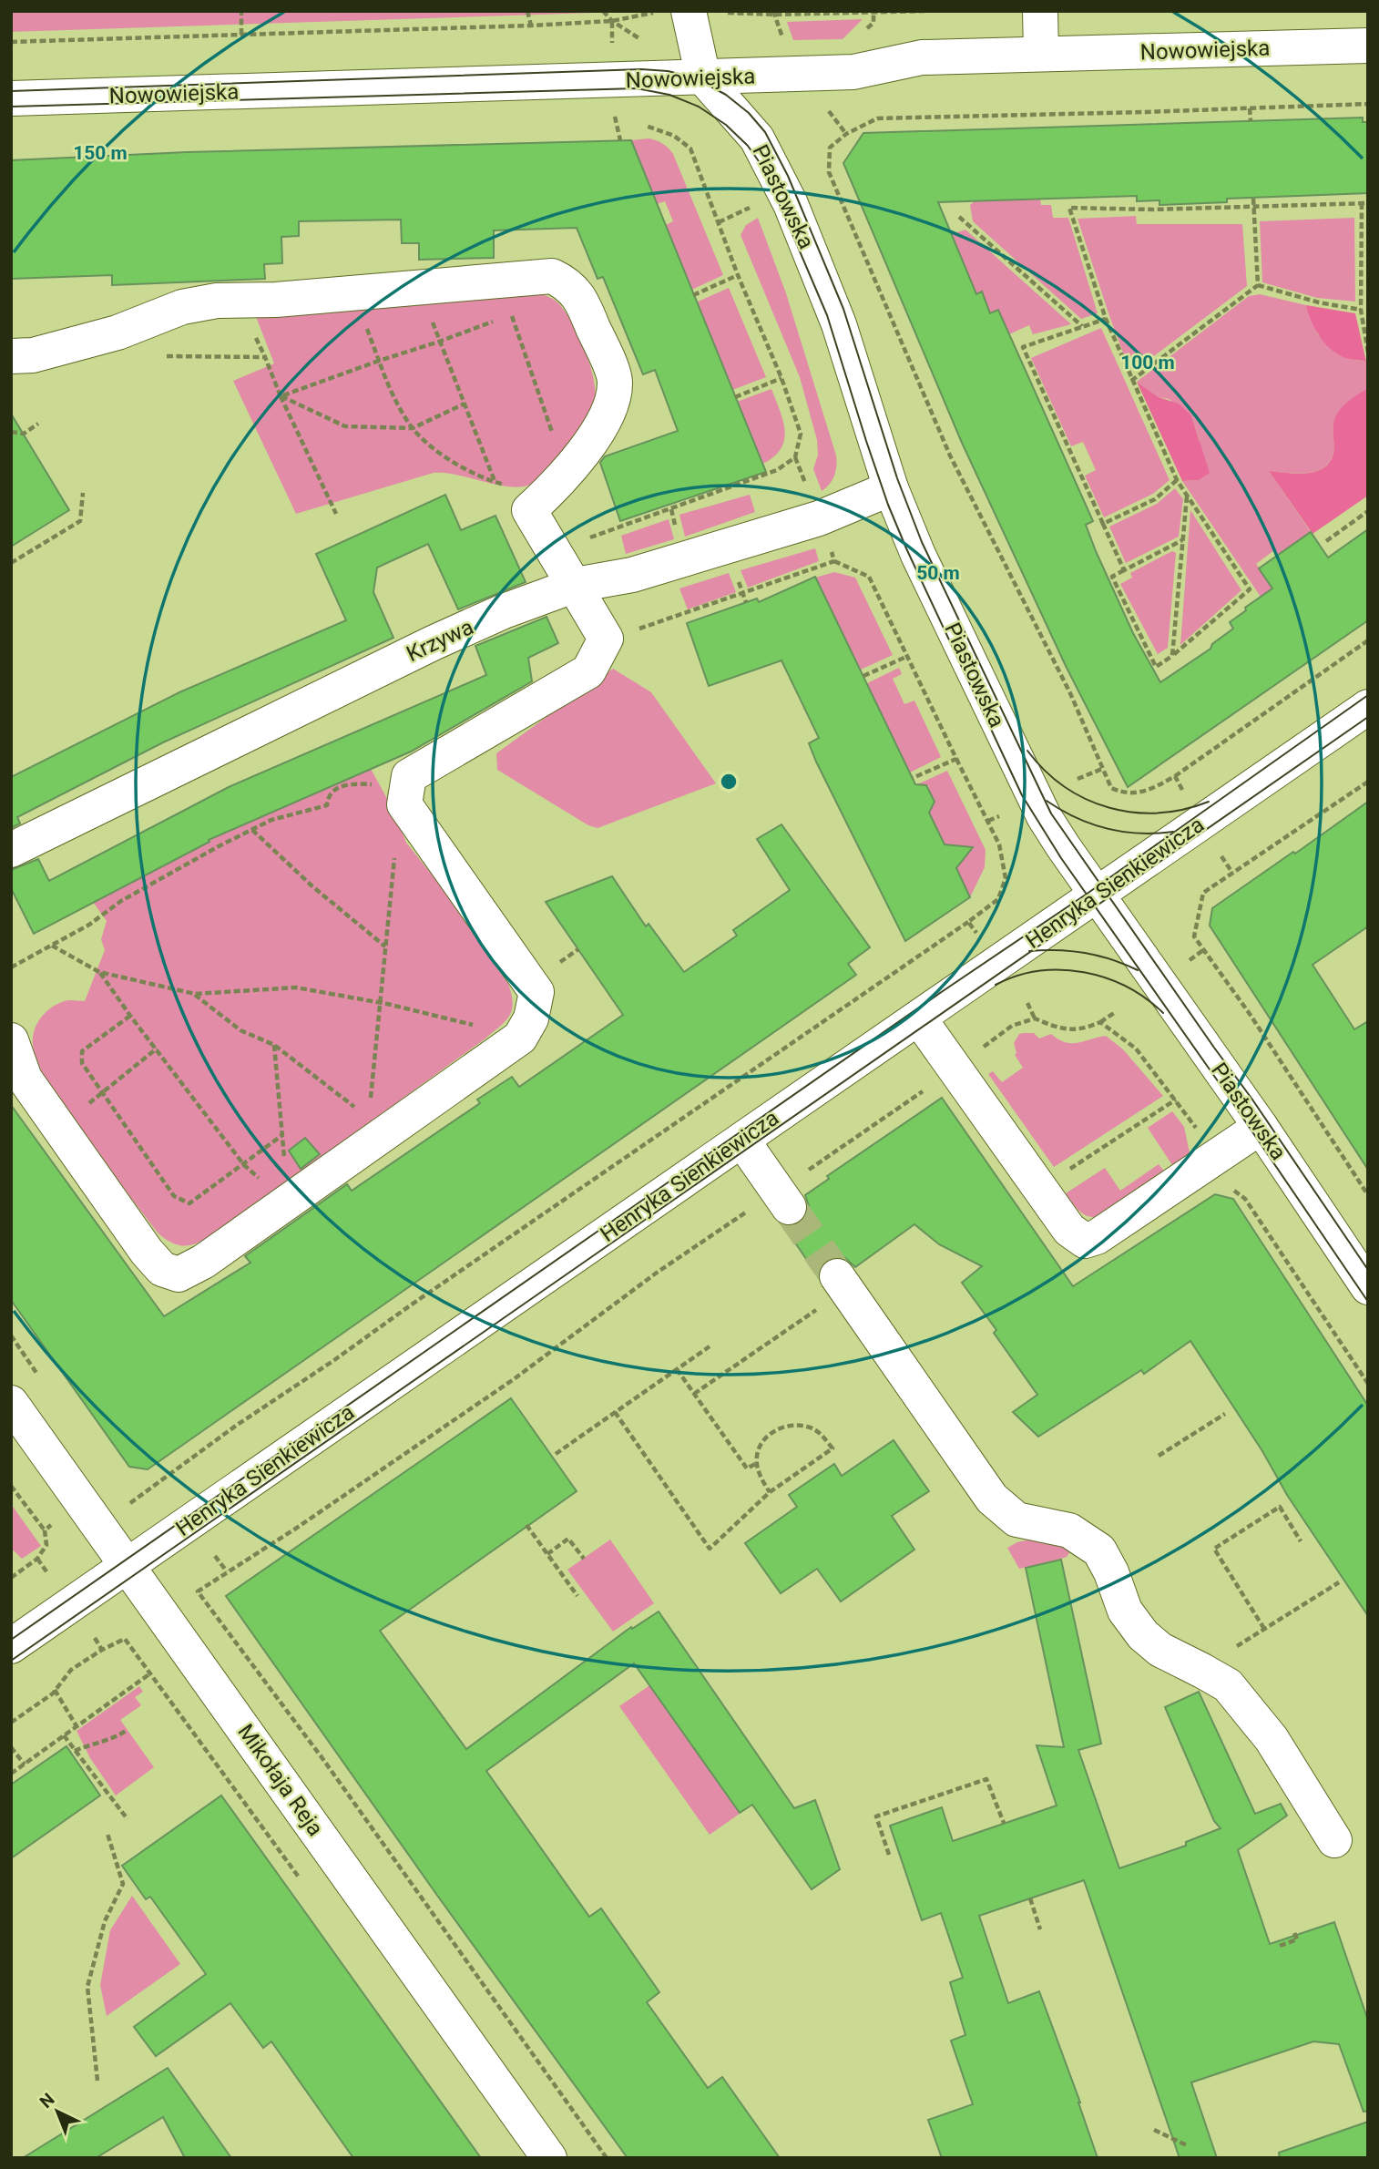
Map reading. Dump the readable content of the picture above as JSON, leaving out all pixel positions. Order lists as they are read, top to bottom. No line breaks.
{"streets":{"street":["Nowowiejska","Piastowska","Krzywa","Henryka Sienkiewicza","Mikołaja Reja"]},"crossings":[["Nowowiejska","Piastowska"],["Piastowska","Krzywa"],["Piastowska","Henryka Sienkiewicza"],["Henryka Sienkiewicza","Mikołaja Reja"]],"north":"top left","rings":["150 m","100 m","50 m"]}
